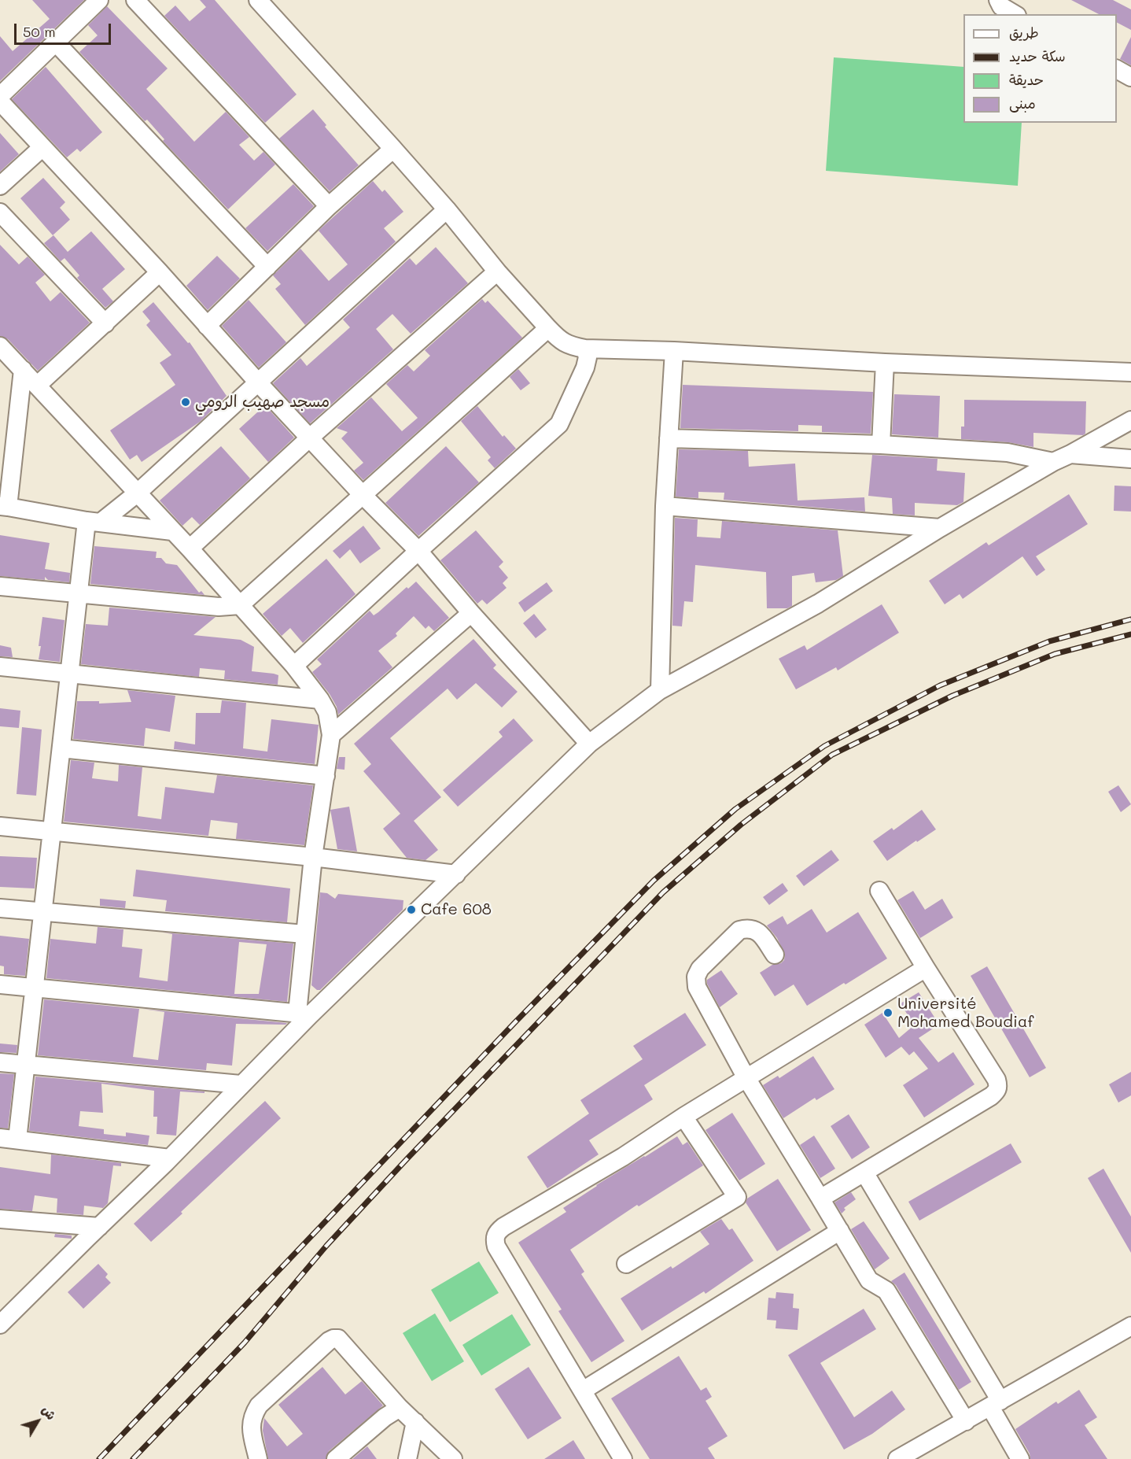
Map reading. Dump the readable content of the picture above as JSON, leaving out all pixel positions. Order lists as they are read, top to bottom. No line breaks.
{"places":["مسجد صهيب الرومي","Cafe 608","Université Mohamed Boudiaf"],"legend":["طريق","سكة حديد","حديقة","مبنى"],"scale_bar":"50 m","north":"top right"}
